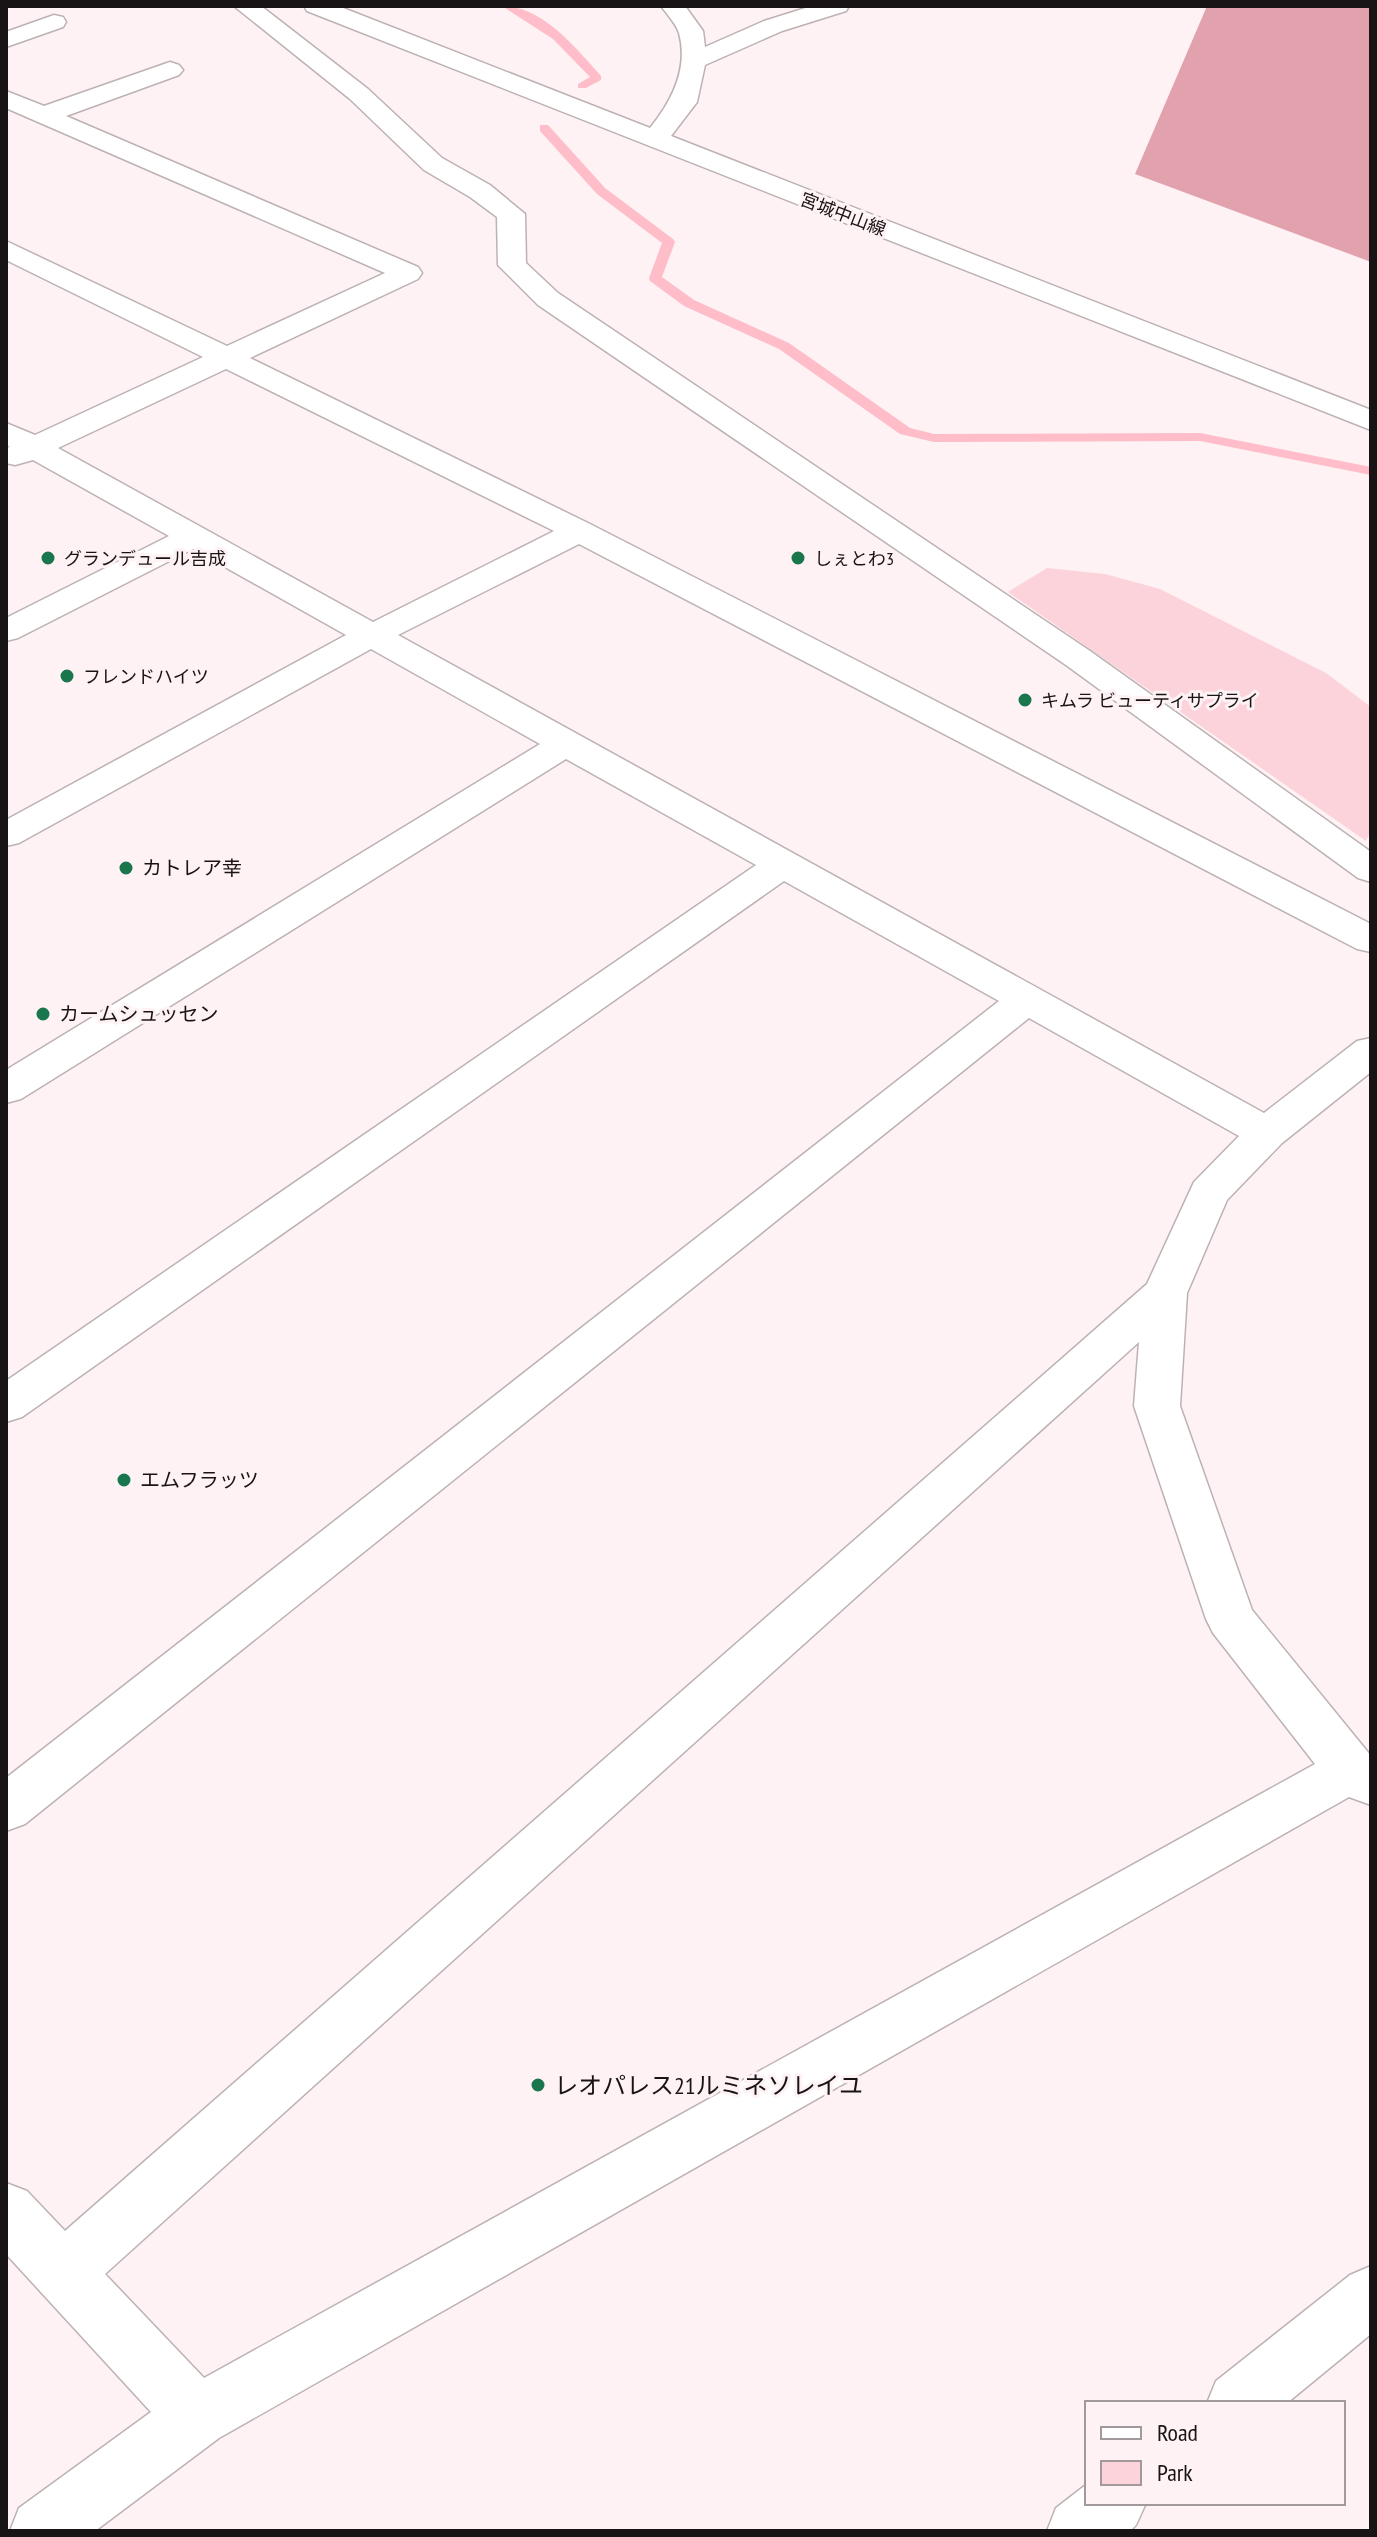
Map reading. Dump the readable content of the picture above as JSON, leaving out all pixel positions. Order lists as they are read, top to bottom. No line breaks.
{"streets":{"street":["宮城中山線"]},"places":["グランデュール吉成","しぇとわ3","フレンドハイツ","キムラ ビューティサプライ","カトレア幸","カームシュッセン","エムフラッツ","レオパレス21ルミネソレイユ"],"legend":["Road","Park"]}
